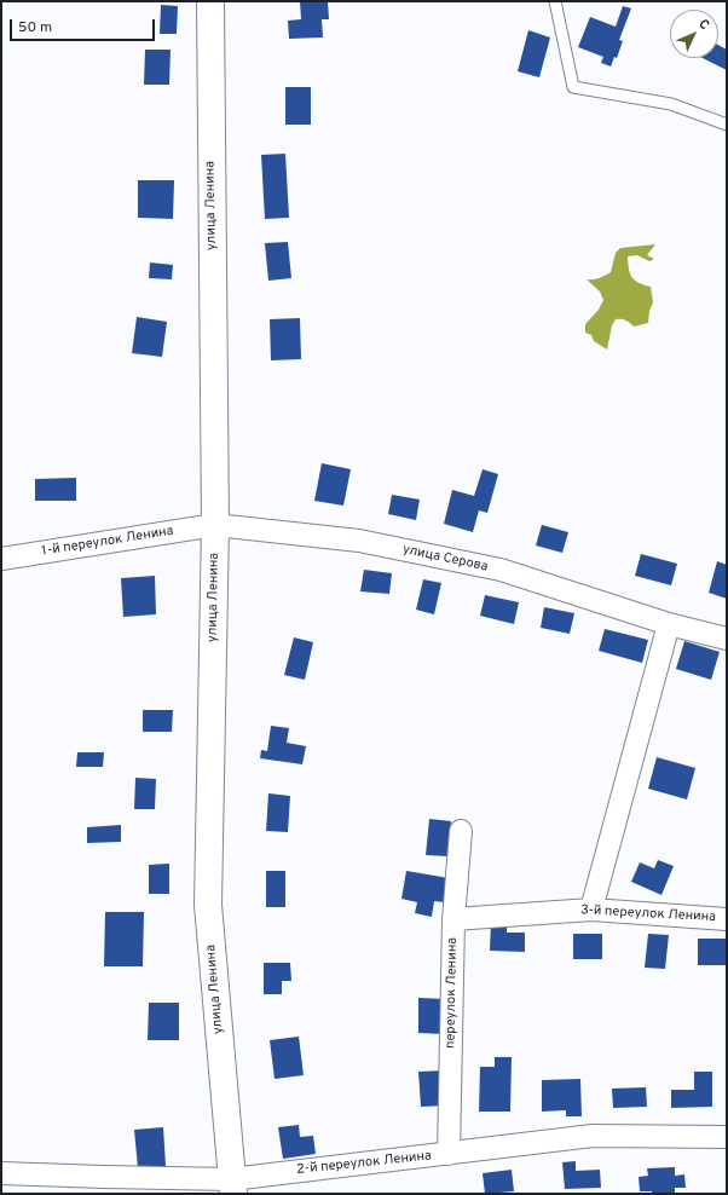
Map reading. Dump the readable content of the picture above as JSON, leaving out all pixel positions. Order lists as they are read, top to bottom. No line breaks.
{"streets":{"main road":["улица Ленина"],"street":["1-й переулок Ленина","улица Серова","3-й переулок Ленина","переулок Ленина","2-й переулок Ленина"]},"crossings":[["улица Ленина","1-й переулок Ленина"],["улица Ленина","улица Серова"],["улица Ленина","2-й переулок Ленина"],["1-й переулок Ленина","улица Серова"],["3-й переулок Ленина","переулок Ленина"],["переулок Ленина","2-й переулок Ленина"]],"scale_bar":"50 m","north":"top right"}
